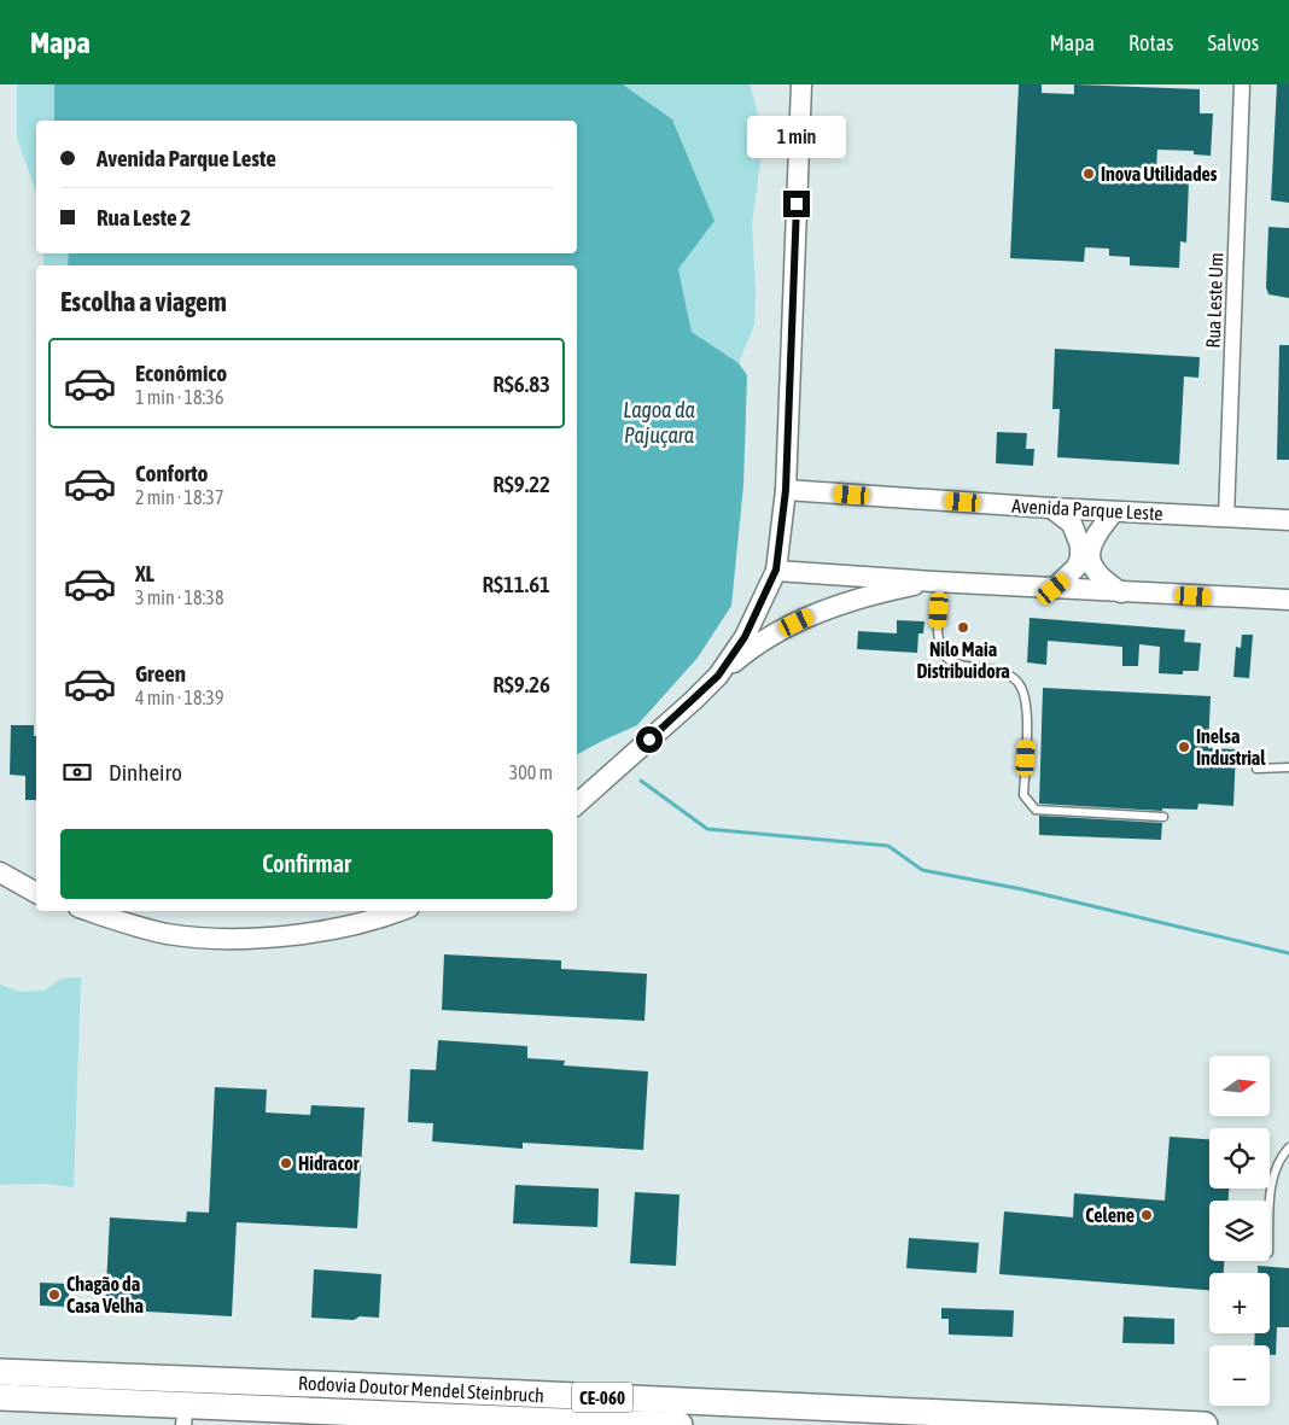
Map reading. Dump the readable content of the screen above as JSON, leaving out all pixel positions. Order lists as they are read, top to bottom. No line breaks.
{"streets":{"highway":["Rodovia Doutor Mendel Steinbruch","CE-060"],"street":["Rua Leste Um","Avenida Parque Leste"]},"crossings":[["Rua Leste Um","Avenida Parque Leste"]],"water":["Lagoa da Pajuçara"],"places":["Inova Utilidades","Nilo Maia Distribuidora","Inelsa Industrial","Hidracor","Celene","Chagão da Casa Velha"],"north":"right","page":{"header":"Mapa","nav":["Mapa","Rotas","Salvos"],"bubble":"1 min","banner":["Avenida Parque Leste","Rua Leste 2"],"heading":"Escolha a viagem","list":[{"name":"Econômico","note":"1 min · 18:36","value":"R$6.83"},{"name":"Conforto","note":"2 min · 18:37","value":"R$9.22"},{"name":"XL","note":"3 min · 18:38","value":"R$11.61"},{"name":"Green","note":"4 min · 18:39","value":"R$9.26"}],"pay":["Dinheiro","300 m"],"buttons":"Confirmar","map_buttons":["+","−"]}}
